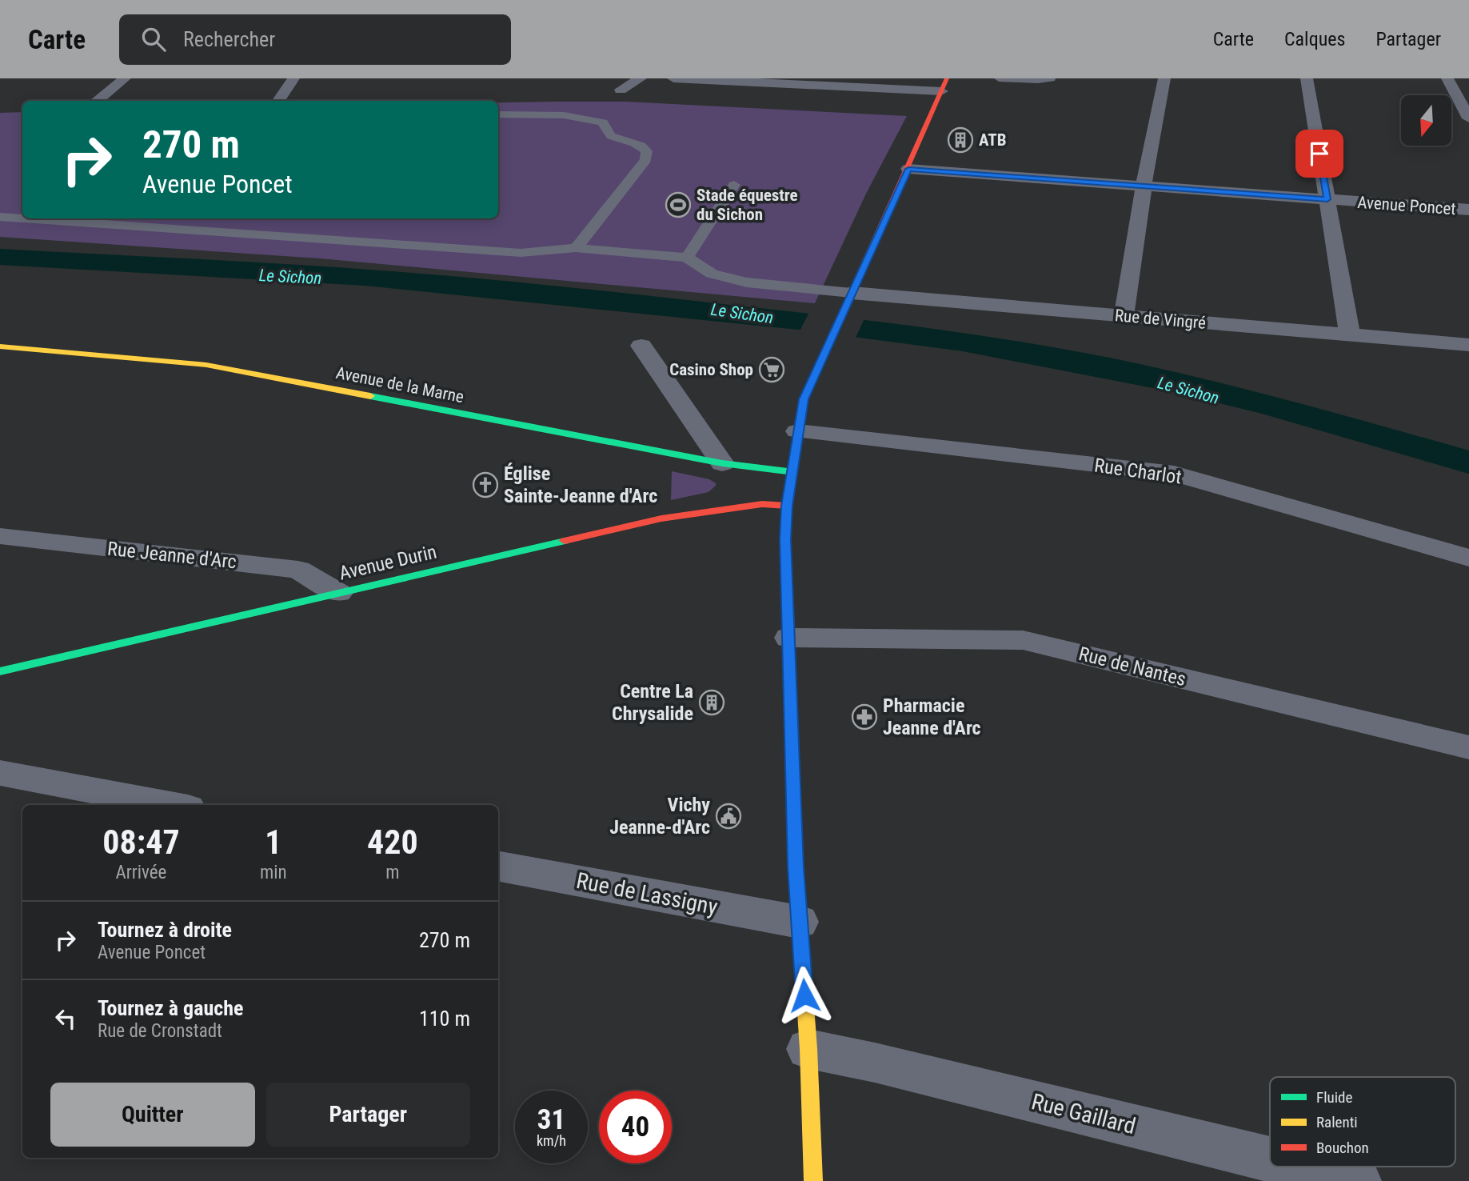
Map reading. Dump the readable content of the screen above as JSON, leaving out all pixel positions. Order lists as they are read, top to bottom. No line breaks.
{"streets":{"street":["Avenue Poncet","Rue de Vingré","Avenue de la Marne","Rue Charlot","Rue Jeanne d'Arc","Avenue Durin","Rue de Nantes","Rue de Lassigny","Rue Gaillard"]},"crossings":[["Rue Jeanne d'Arc","Avenue Durin"]],"water":["Le Sichon"],"places":{"building":["ATB","Centre La Chrysalide"],"sports":["Stade équestre du Sichon"],"supermarket":["Casino Shop"],"church":["Église Sainte-Jeanne d'Arc"],"pharmacy":["Pharmacie Jeanne d'Arc"],"public building":["Vichy Jeanne-d'Arc"]},"legend":["Fluide","Ralenti","Bouchon"],"north":"bottom","page":{"header":"Carte","search":"Rechercher","nav":["Carte","Calques","Partager"],"turn":["270 m","Avenue Poncet"],"eta":["08:47","Arrivée","1","min","420","m"],"list":[{"name":"Tournez à droite","note":"Avenue Poncet","value":"270 m"},{"name":"Tournez à gauche","note":"Rue de Cronstadt","value":"110 m"}],"buttons":["Quitter","Partager"],"speed":"31 km/h","limit":"40"}}
